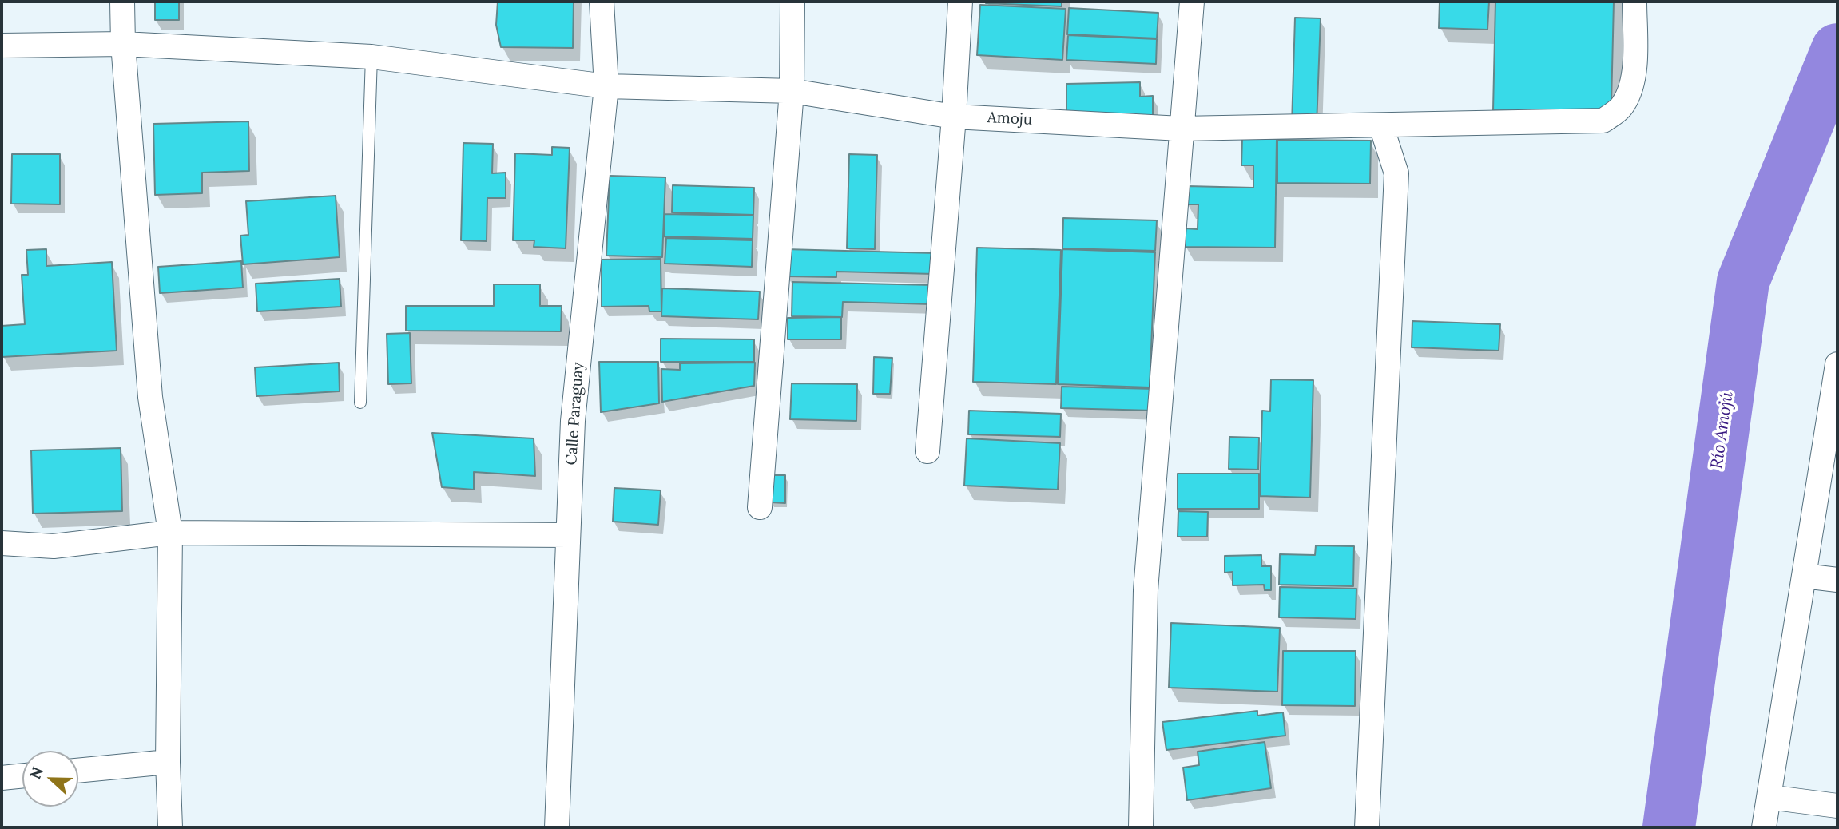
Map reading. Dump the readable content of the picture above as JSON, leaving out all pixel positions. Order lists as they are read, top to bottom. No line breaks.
{"streets":{"street":["Amoju","Calle Paraguay"]},"crossings":[["Amoju","Calle Paraguay"]],"water":["Río Amojú"],"north":"left"}
